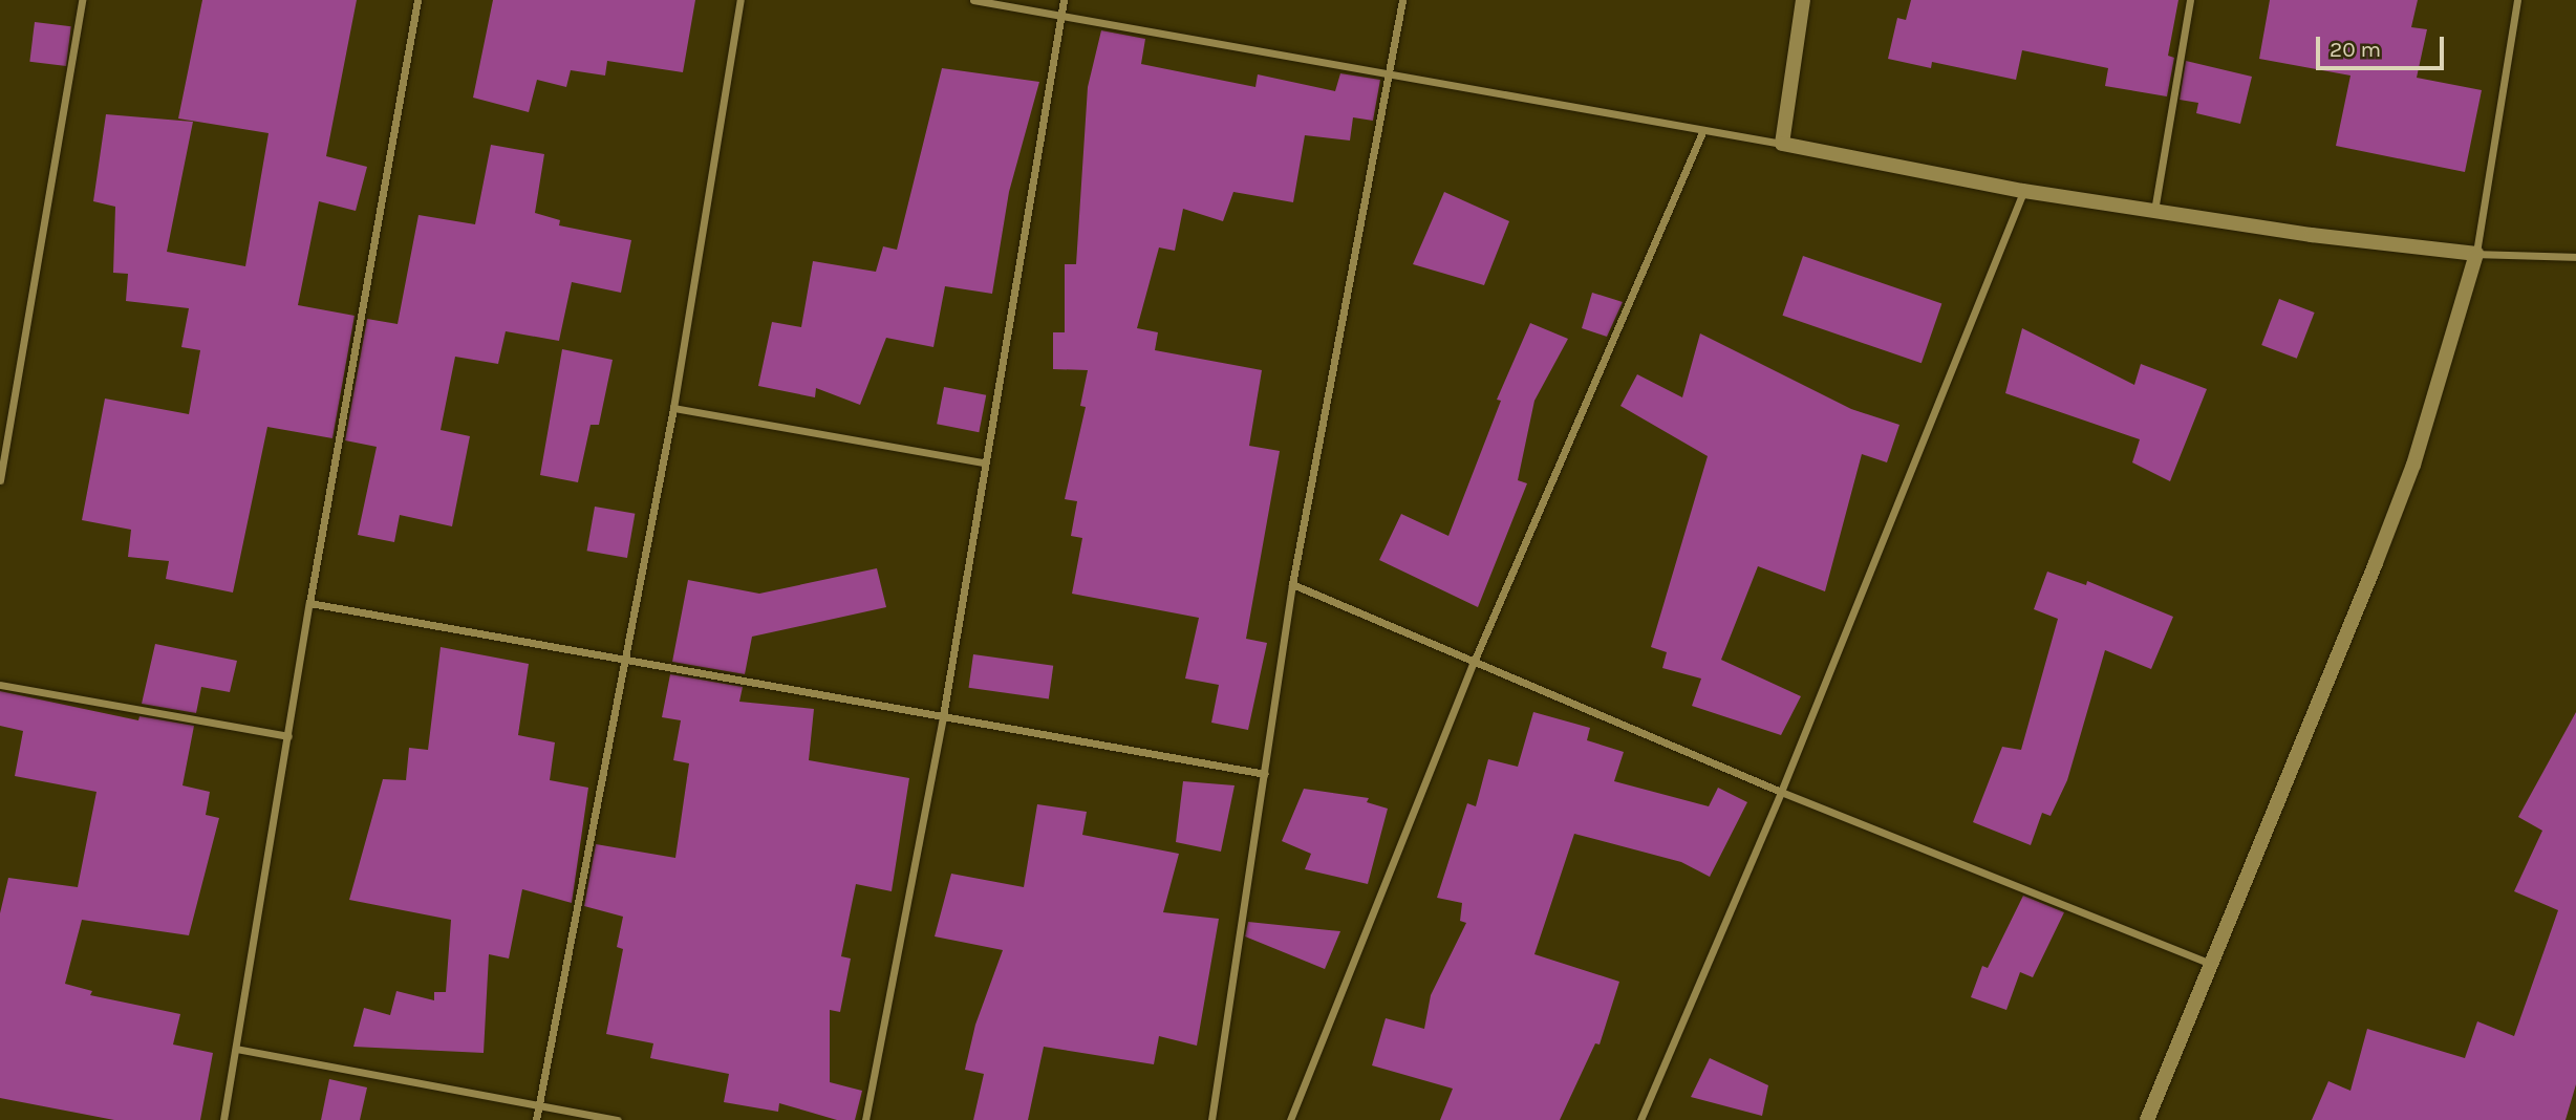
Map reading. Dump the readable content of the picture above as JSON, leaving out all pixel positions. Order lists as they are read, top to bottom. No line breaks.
{"scale_bar":"20 m"}
